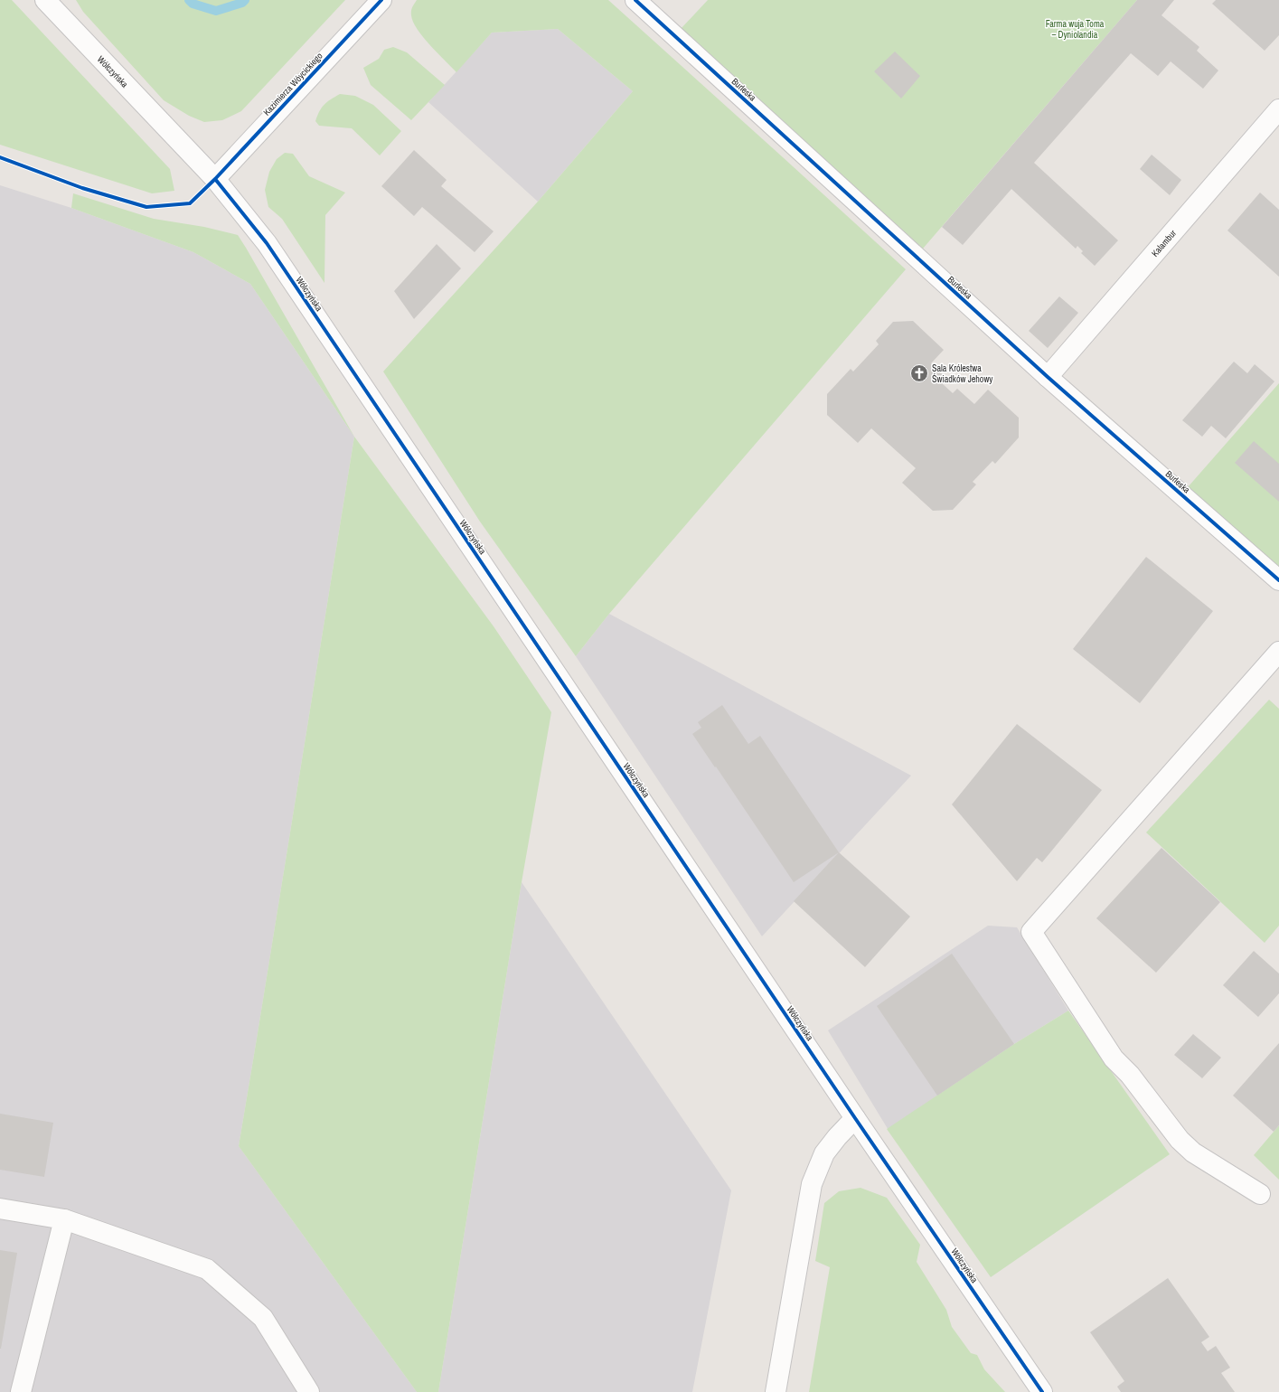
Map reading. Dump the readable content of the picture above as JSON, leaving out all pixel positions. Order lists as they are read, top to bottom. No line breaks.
{"streets":{"street":["Wólczyńska","Kazimierza Wóycickiego","Burleska","Kalambur"]},"crossings":[["Wólczyńska","Kazimierza Wóycickiego"],["Burleska","Kalambur"]],"parks":["Farma wuja Toma – Dyniolandia"],"places":{"church":["Sala Królestwa Świadków Jehowy"]}}
